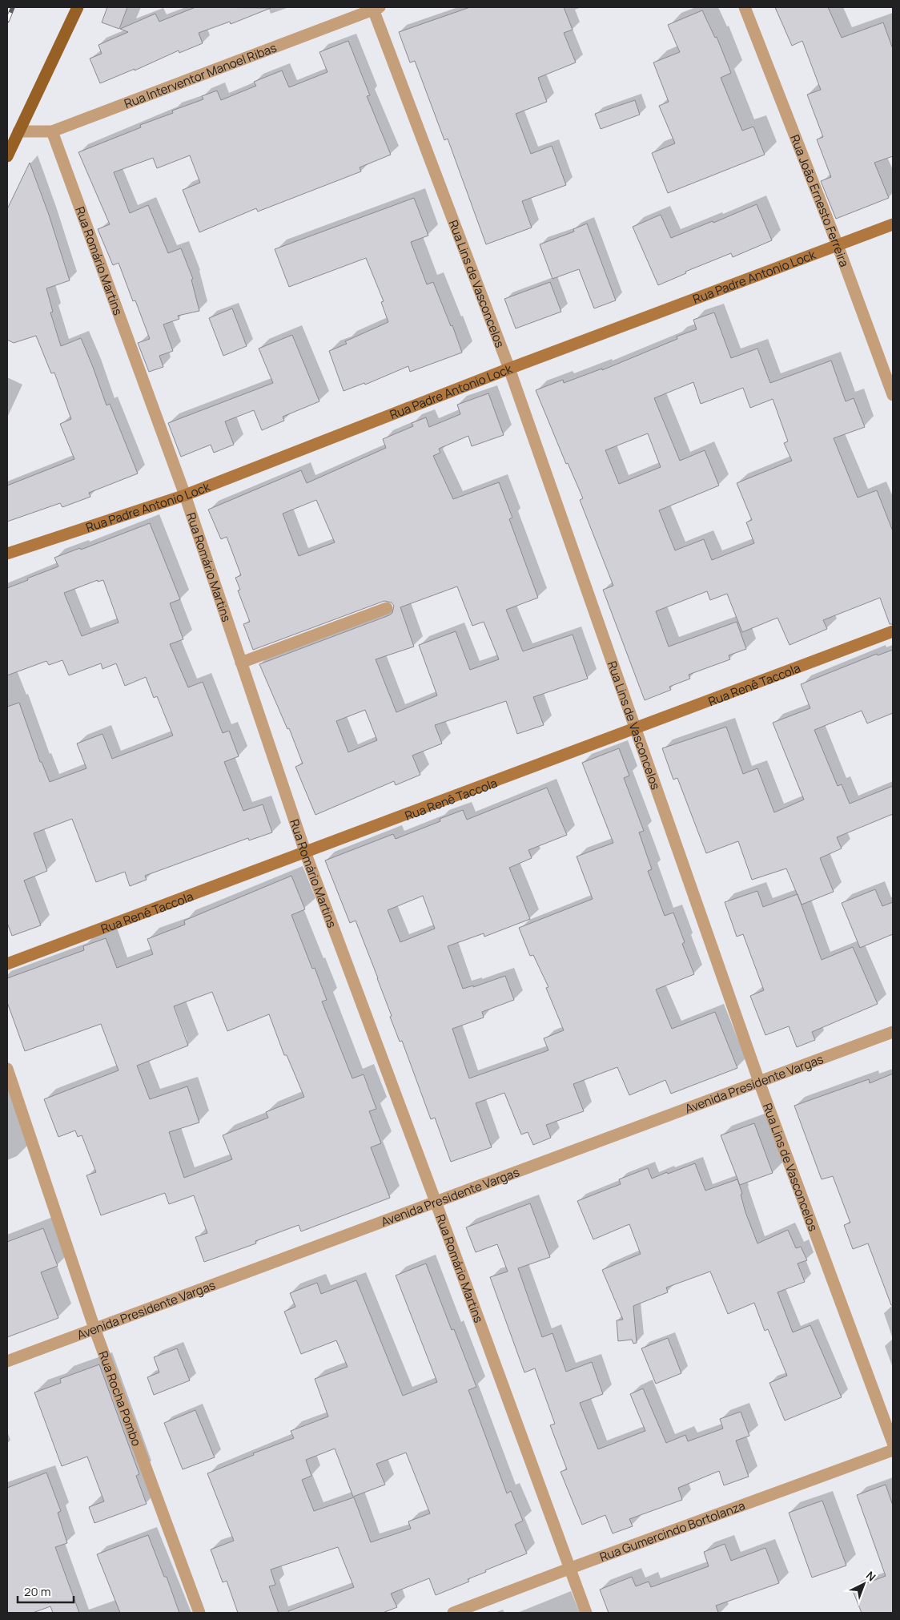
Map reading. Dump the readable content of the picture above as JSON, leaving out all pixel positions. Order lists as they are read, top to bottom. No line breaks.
{"streets":{"main road":["Rua Padre Antonio Lock","Rua Renê Taccola"],"street":["Rua Interventor Manoel Ribas","Rua João Ernesto Ferreira","Rua Romário Martins","Rua Lins de Vasconcelos","Avenida Presidente Vargas","Rua Rocha Pombo","Rua Gumercindo Bortolanza"]},"crossings":[["Rua Interventor Manoel Ribas","Rua Romário Martins"],["Rua Interventor Manoel Ribas","Rua Lins de Vasconcelos"],["Rua João Ernesto Ferreira","Rua Padre Antonio Lock"],["Rua Romário Martins","Rua Padre Antonio Lock"],["Rua Romário Martins","Rua Renê Taccola"],["Rua Romário Martins","Avenida Presidente Vargas"],["Rua Romário Martins","Rua Gumercindo Bortolanza"],["Rua Padre Antonio Lock","Rua Lins de Vasconcelos"],["Rua Lins de Vasconcelos","Rua Renê Taccola"],["Rua Lins de Vasconcelos","Avenida Presidente Vargas"],["Avenida Presidente Vargas","Rua Rocha Pombo"]],"scale_bar":"20 m","north":"top right"}
